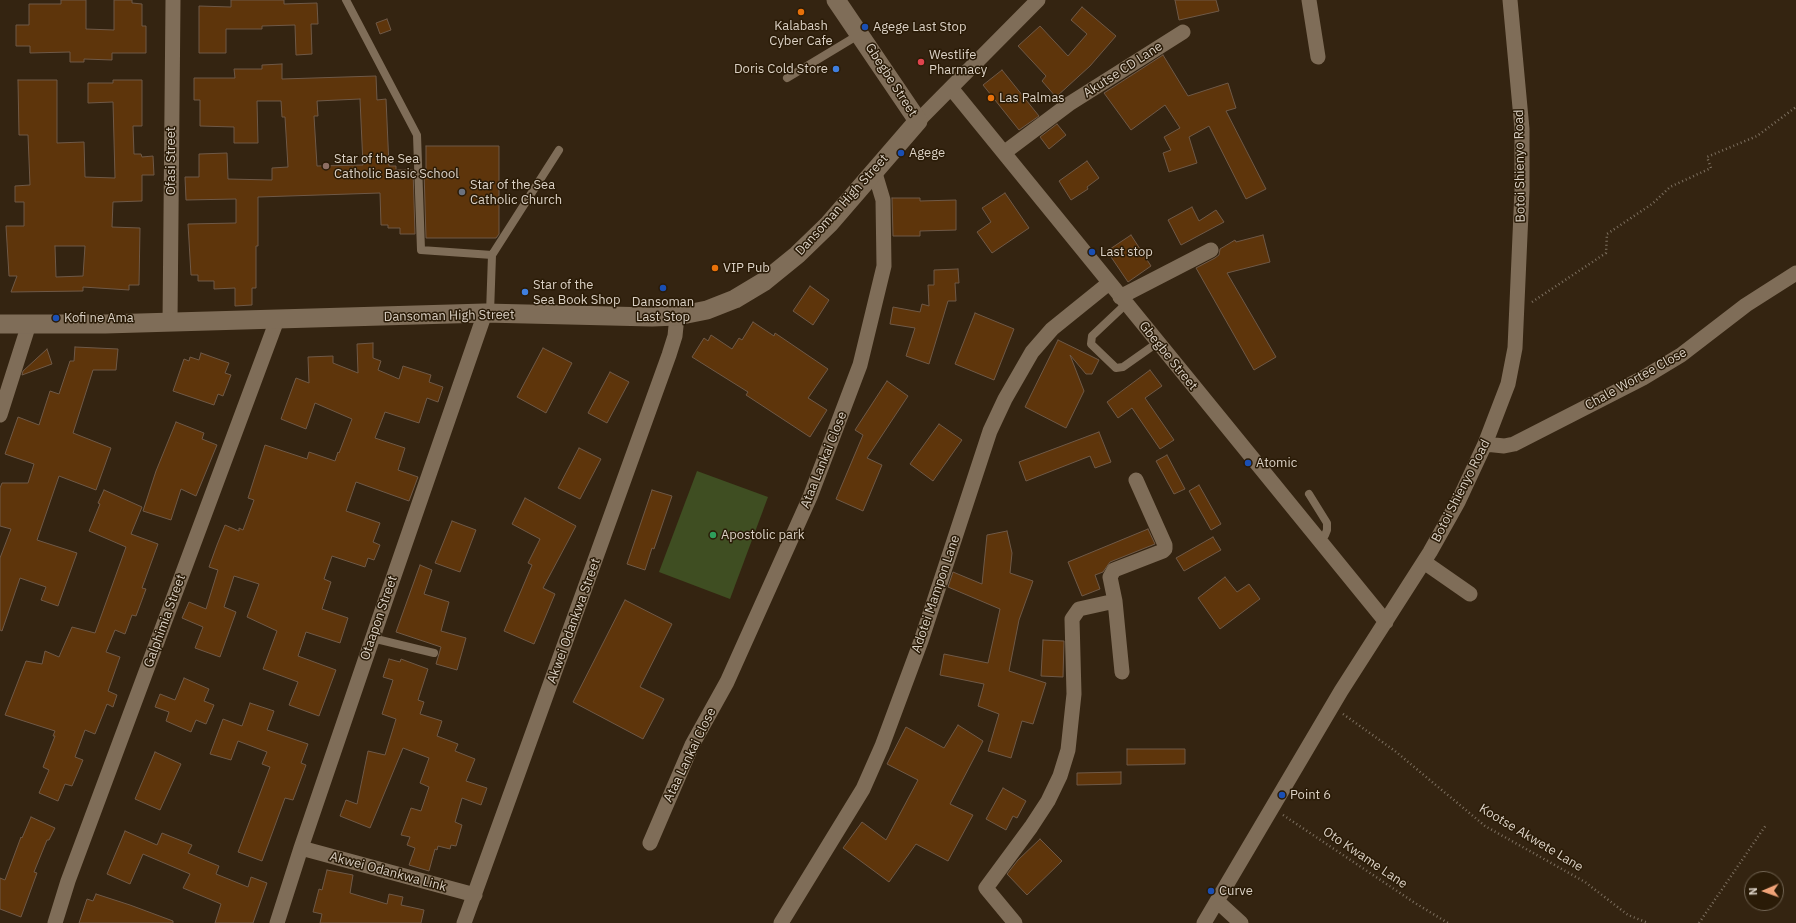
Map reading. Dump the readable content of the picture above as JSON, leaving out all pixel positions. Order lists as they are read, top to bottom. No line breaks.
{"streets":{"street":["Akutse CD Lane","Gbegbe Street","Ofasi Street","Botoi Shienyo Road","Dansoman High Street","Chale Wortee Close","Ataa Lankai Close","Adotei Mampon Lane","Otaapon Street","Galphimia Street","Akwei Odankwa Street","Akwei Odankwa Link"],"path":["Kootse Akwete Lane","Oto Kwame Lane"]},"crossings":[["Akutse CD Lane","Gbegbe Street"],["Gbegbe Street","Botoi Shienyo Road"],["Gbegbe Street","Dansoman High Street"],["Gbegbe Street","Adotei Mampon Lane"],["Ofasi Street","Dansoman High Street"],["Botoi Shienyo Road","Chale Wortee Close"],["Botoi Shienyo Road","Kootse Akwete Lane"],["Botoi Shienyo Road","Oto Kwame Lane"],["Dansoman High Street","Ataa Lankai Close"],["Dansoman High Street","Otaapon Street"],["Dansoman High Street","Galphimia Street"],["Dansoman High Street","Akwei Odankwa Street"],["Otaapon Street","Akwei Odankwa Link"],["Akwei Odankwa Street","Akwei Odankwa Link"]],"places":["Kalabash Cyber Cafe","Agege Last Stop","Westlife Pharmacy","Doris Cold Store","Las Palmas","Agege","Star of the Sea Catholic Basic School","Star of the Sea Catholic Church","Last stop","VIP Pub","Dansoman Last Stop","Star of the Sea Book Shop","Kofi ne Ama","Atomic","Apostolic park","Point 6","Curve"],"north":"left"}
